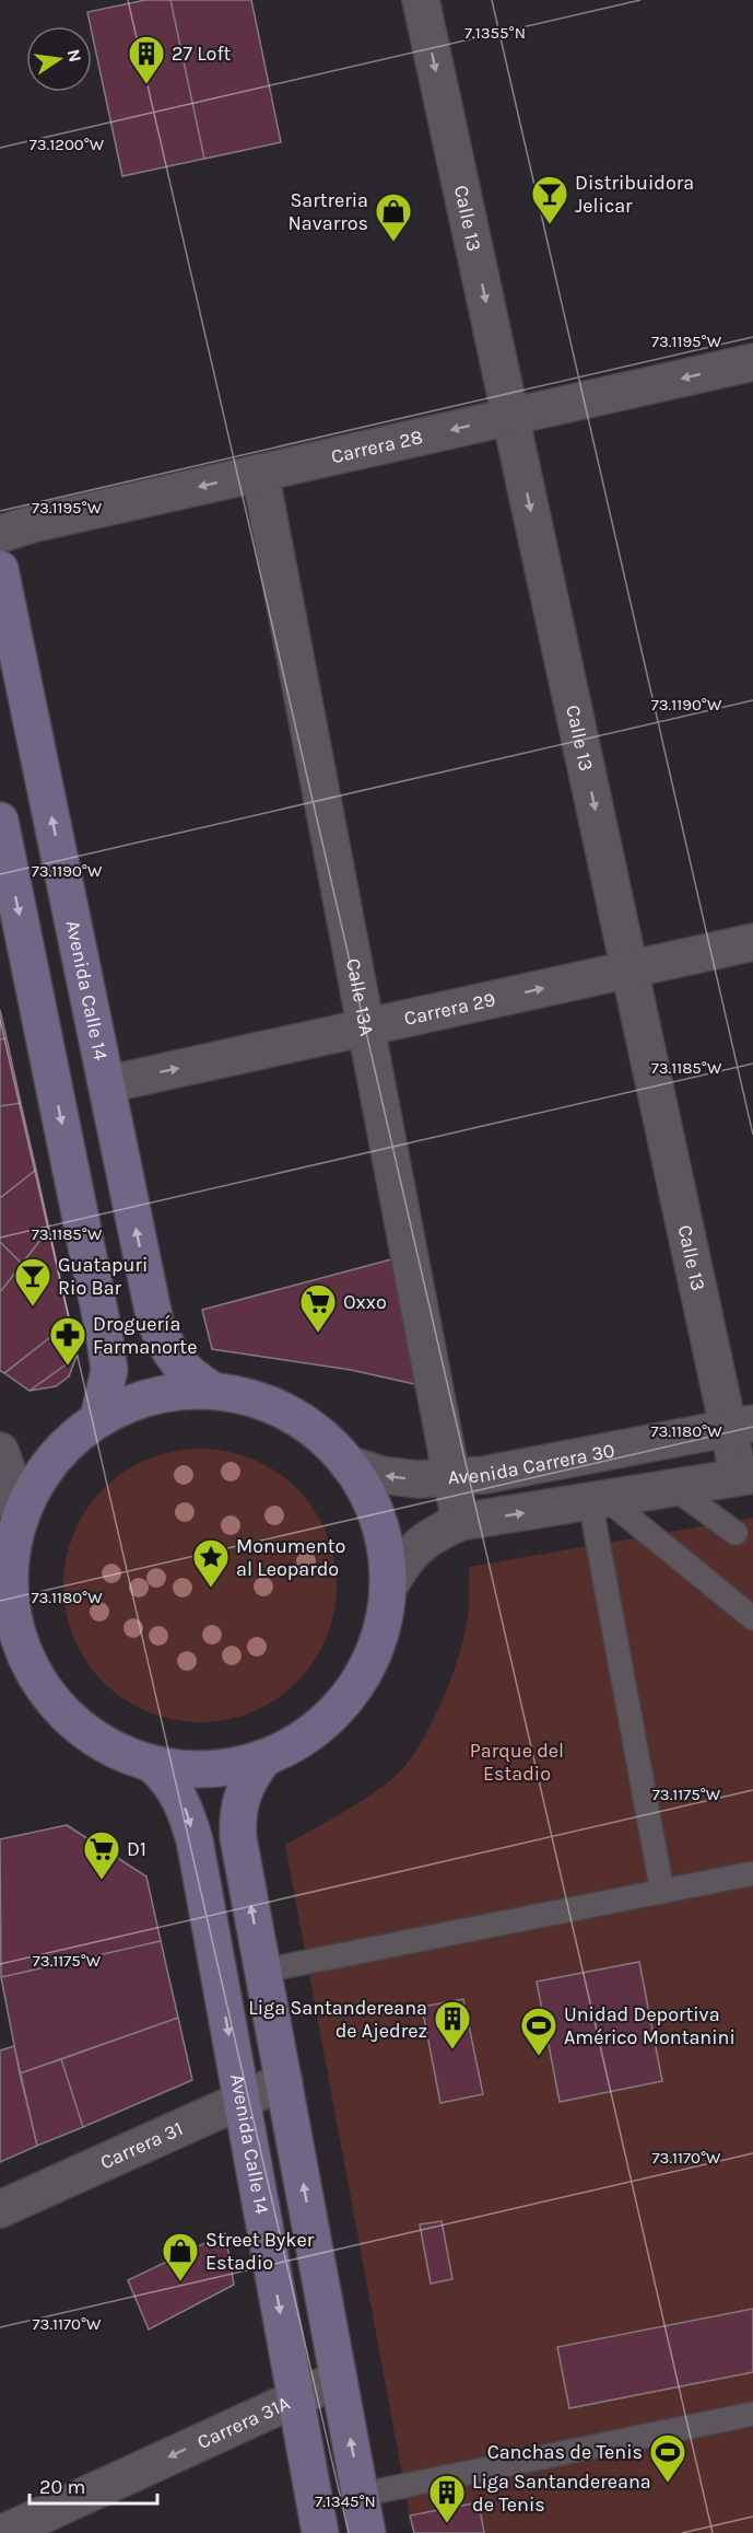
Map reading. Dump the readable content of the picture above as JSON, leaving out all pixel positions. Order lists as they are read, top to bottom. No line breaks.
{"streets":{"main road":["Avenida Calle 14"],"street":["Calle 13","Carrera 28","Calle 13A","Carrera 29","Avenida Carrera 30","Carrera 31","Carrera 31A"]},"crossings":[["Calle 13","Carrera 28"],["Calle 13","Carrera 29"],["Calle 13","Avenida Carrera 30"],["Carrera 28","Calle 13A"],["Avenida Calle 14","Carrera 29"],["Avenida Calle 14","Carrera 31"],["Avenida Calle 14","Carrera 31A"],["Calle 13A","Carrera 29"],["Calle 13A","Avenida Carrera 30"]],"one_way":["Calle 13","Carrera 28","Carrera 29","Carrera 31A"],"parks":["Parque del Estadio"],"places":{"building":["27 Loft","Liga Santandereana de Ajedrez","Liga Santandereana de Tenis"],"bar":["Distribuidora Jelicar","Guatapuri Rio Bar"],"shop":["Sartreria Navarros","Street Byker Estadio"],"supermarket":["Oxxo","D1"],"pharmacy":["Droguería Farmanorte"],"place":["Monumento al Leopardo"],"sports":["Unidad Deportiva Américo Montanini","Canchas de Tenis"]},"scale_bar":"20 m","north":"right","coordinates":["7.1355°N","73.1200°W","73.1195°W","73.1190°W","73.1185°W","73.1180°W","73.1175°W","73.1170°W","7.1345°N"]}
